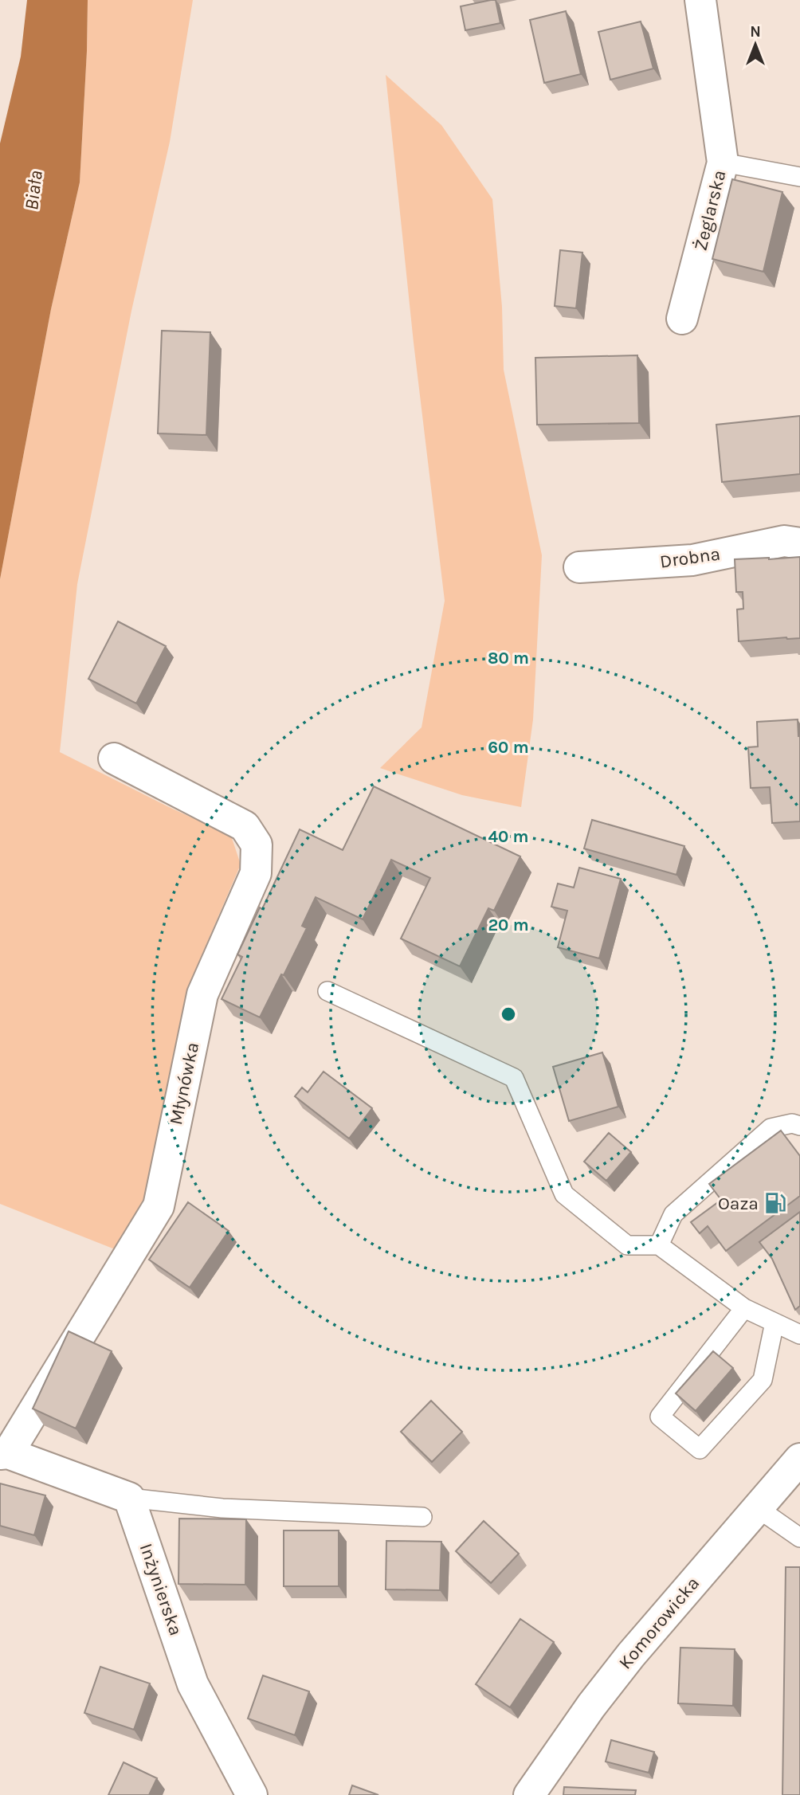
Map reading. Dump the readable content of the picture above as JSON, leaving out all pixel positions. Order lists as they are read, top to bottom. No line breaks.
{"streets":{"street":["Żeglarska","Drobna","Młynówka","Inżynierska","Komorowicka"]},"water":["Biała"],"places":{"fuel station":["Oaza"]},"north":"top","rings":["80 m","60 m","40 m","20 m"]}
